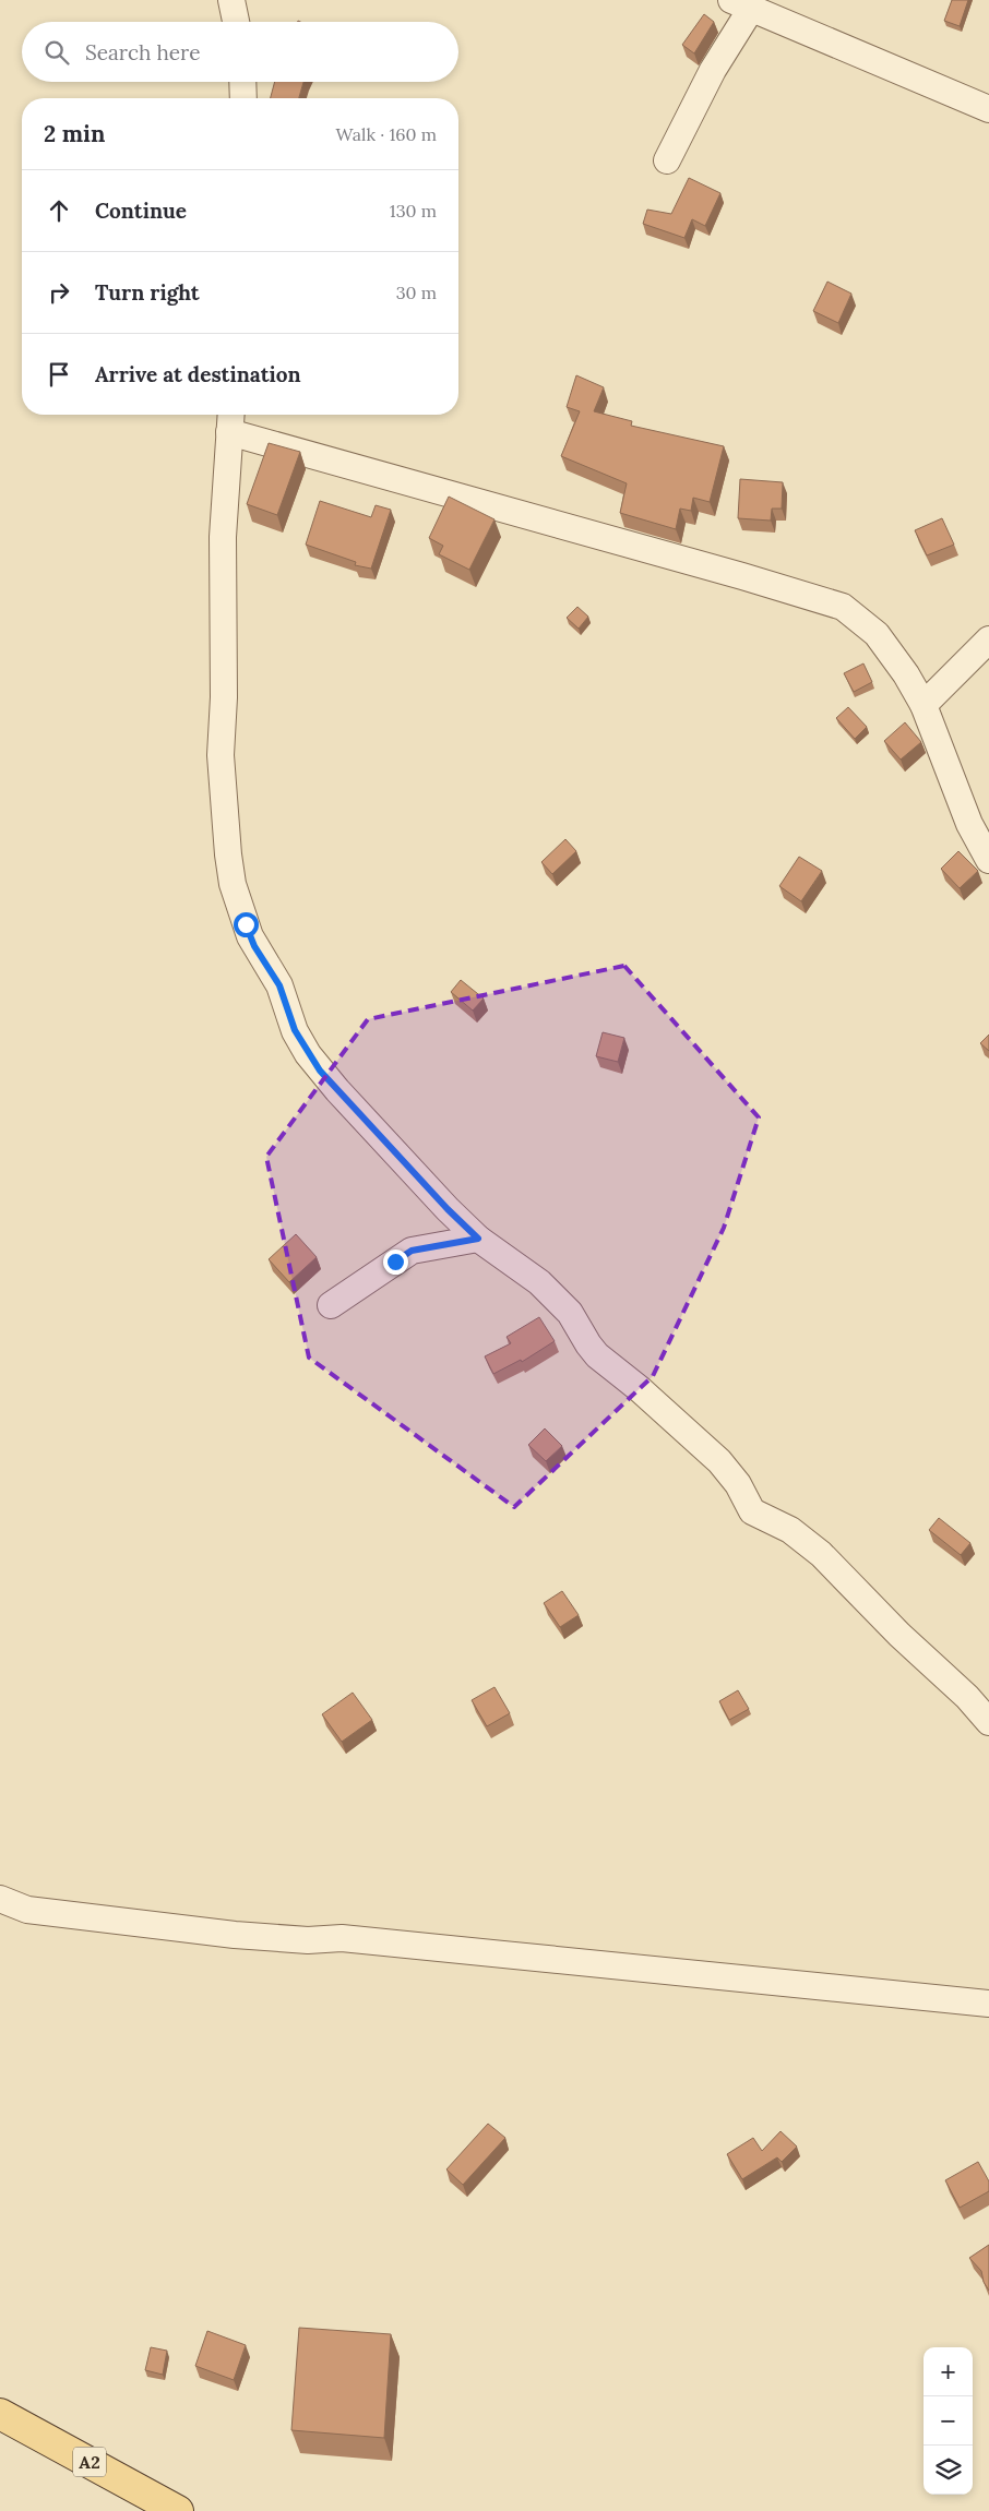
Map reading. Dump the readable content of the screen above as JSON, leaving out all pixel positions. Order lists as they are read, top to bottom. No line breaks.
{"streets":{"main road":["A2"]},"page":{"search":"Search here","heading":["2 min","Walk · 160 m"],"list":[["Continue","130 m"],["Turn right","30 m"],"Arrive at destination"],"map_buttons":["+","−"]}}
